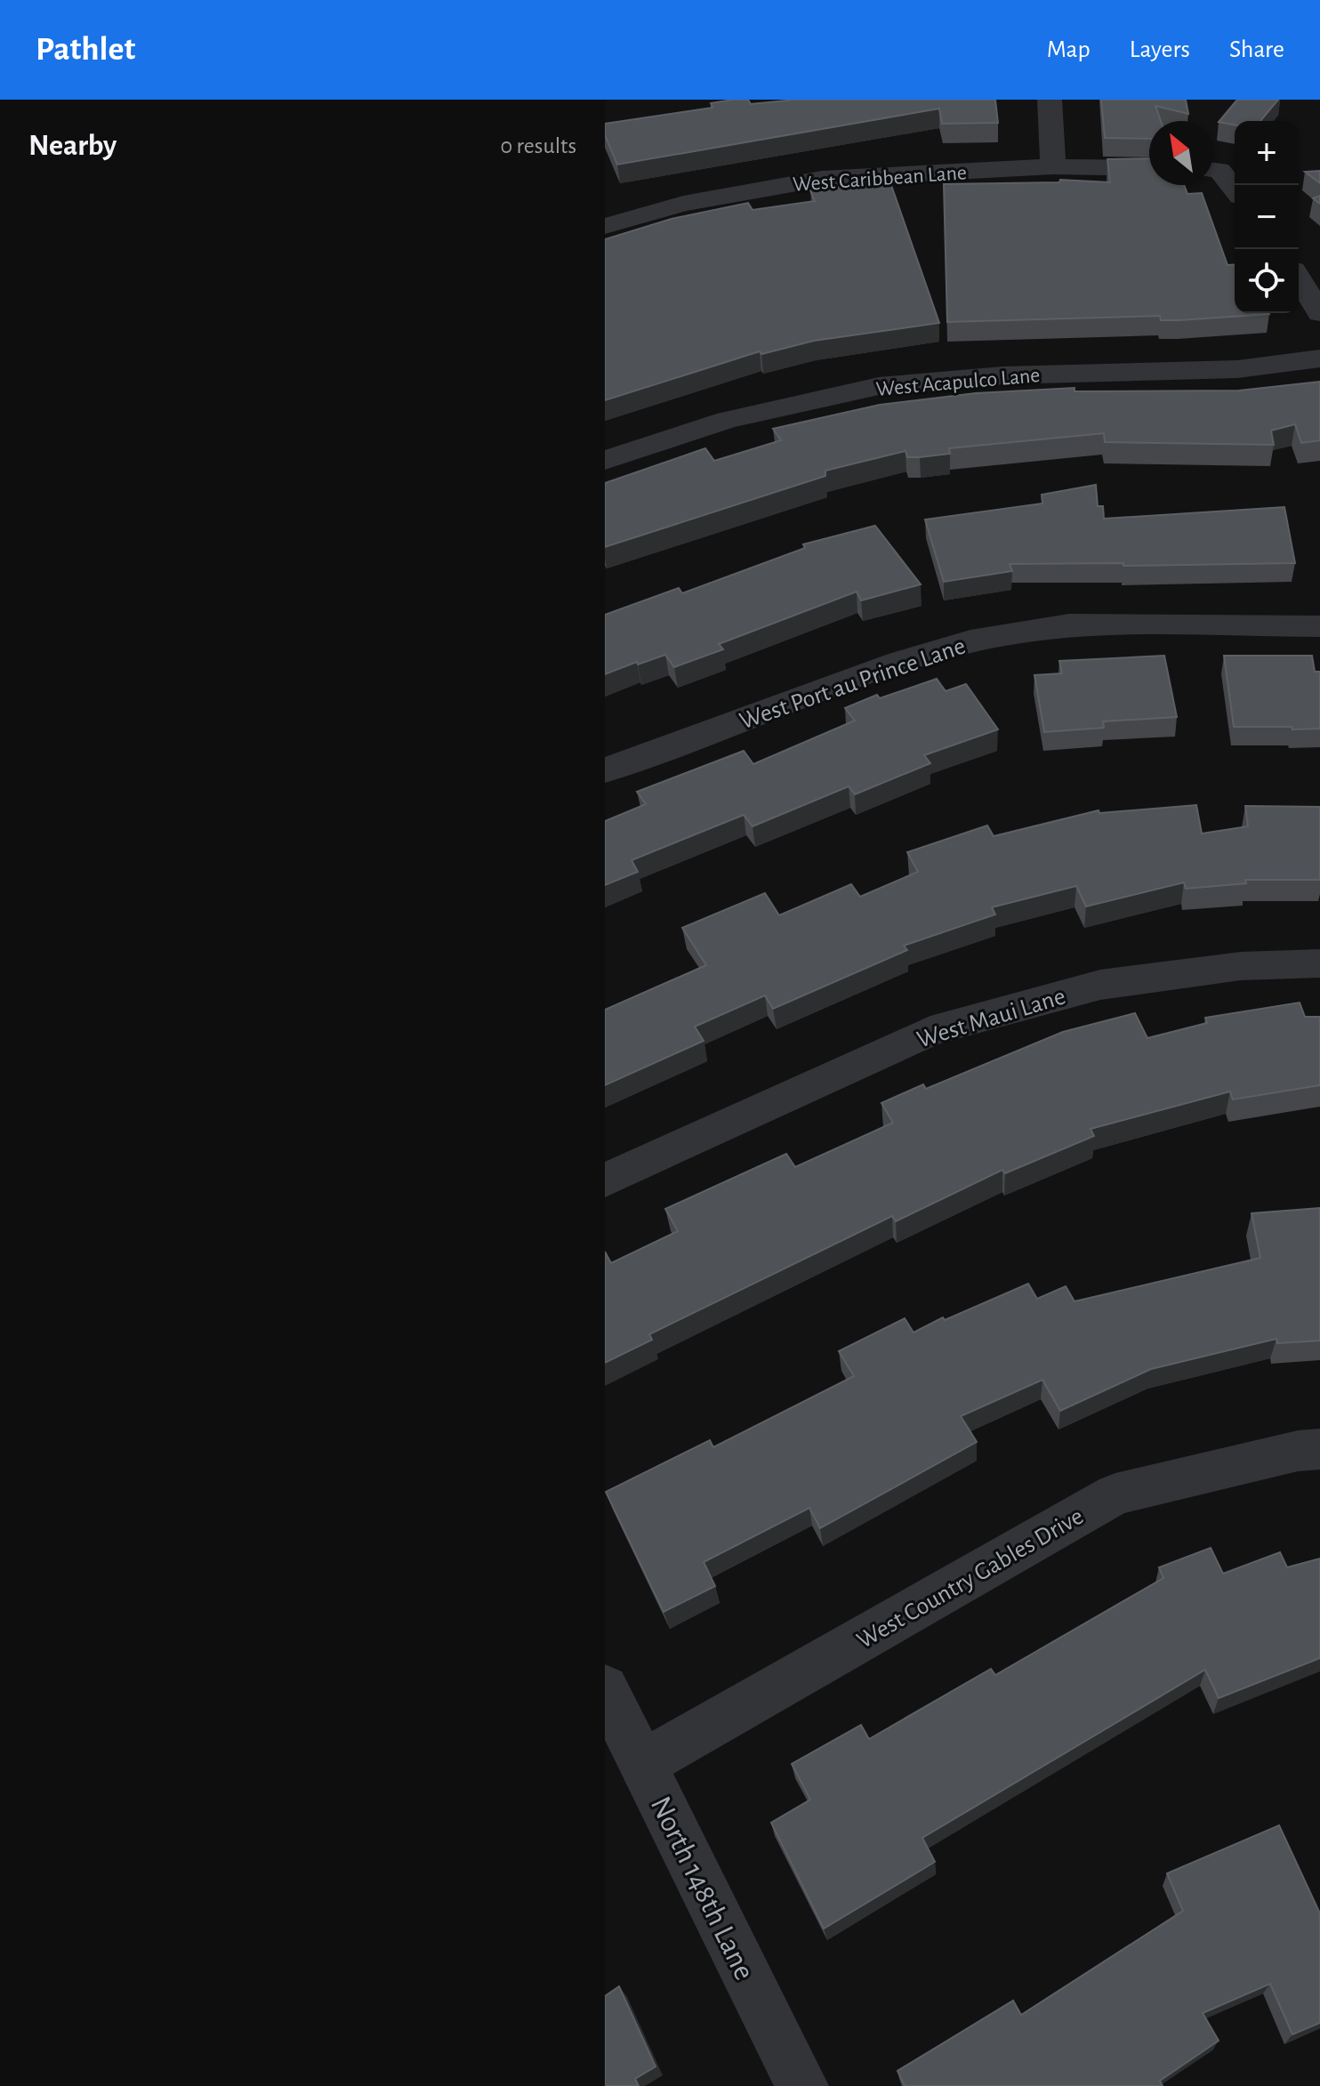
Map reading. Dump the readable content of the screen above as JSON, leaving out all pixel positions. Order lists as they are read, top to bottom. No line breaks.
{"streets":{"street":["West Caribbean Lane","West Acapulco Lane","West Port au Prince Lane","West Maui Lane","West Country Gables Drive","North 148th Lane"]},"crossings":[["West Country Gables Drive","North 148th Lane"]],"north":"top left","page":{"header":"Pathlet","nav":["Map","Layers","Share"],"heading":["Nearby","0 results"],"map_buttons":["+","−"]}}
